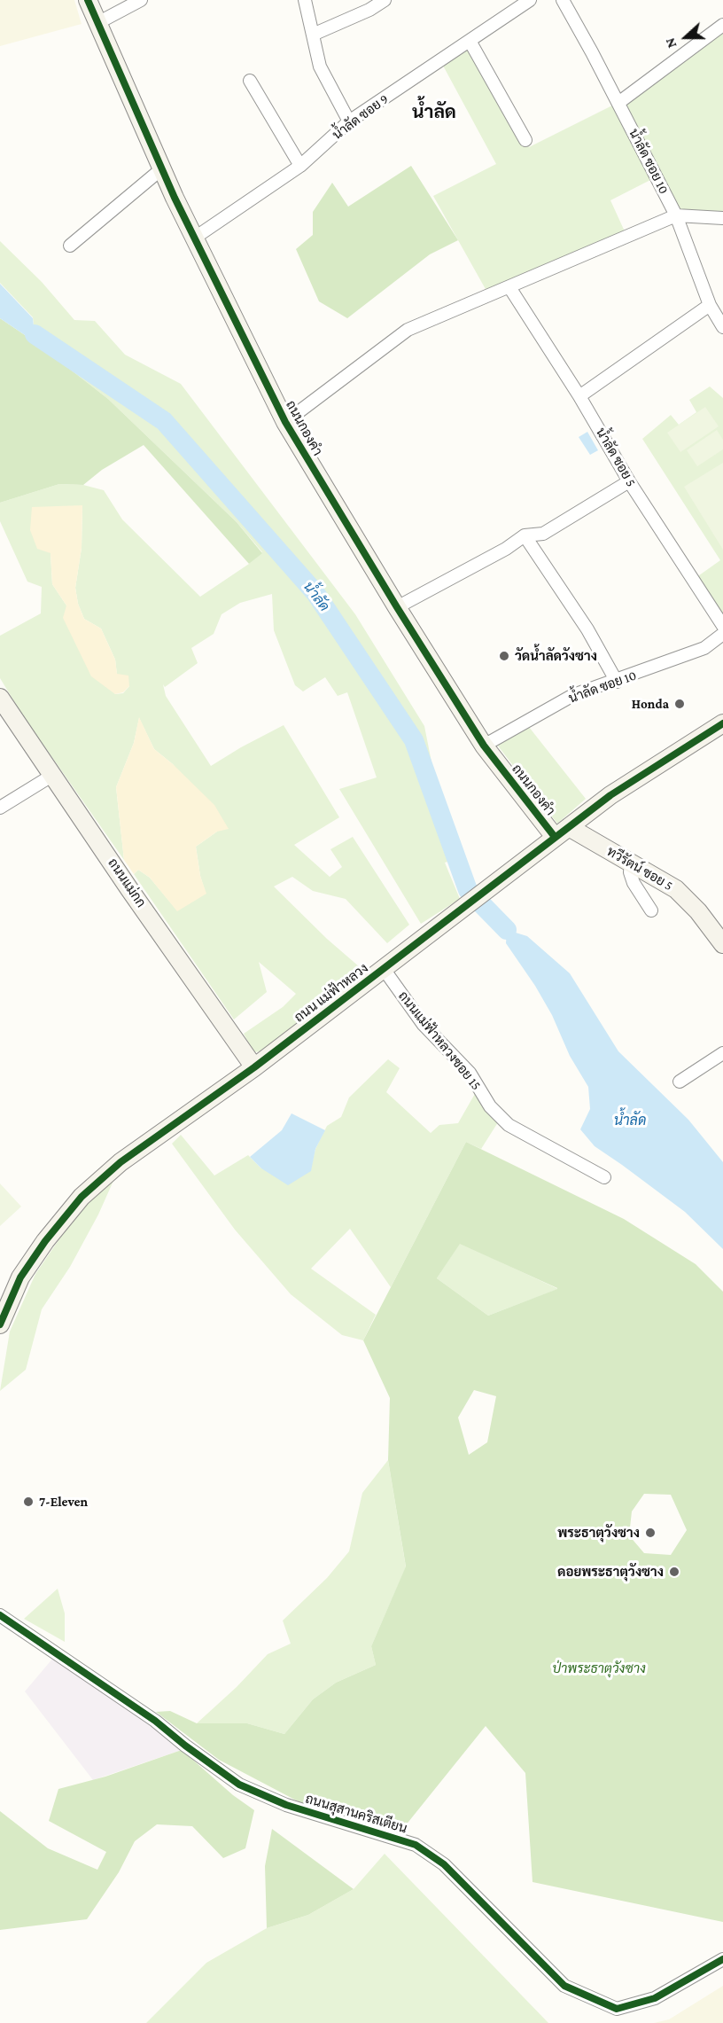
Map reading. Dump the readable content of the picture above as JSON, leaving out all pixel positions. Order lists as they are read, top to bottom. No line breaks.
{"streets":{"street":["น้ำลัด ซอย 9","น้ำลัด ซอย 10","ถนนกองคำ","น้ำลัด ซอย 5","ทวีรัตน์ ซอย 5","ถนนแม่กก","ถนน แม่ฟ้าหลวง","ถนนแม่ฟ้าหลวงซอย 15","ถนนสุสานคริสเตียน"]},"crossings":[["น้ำลัด ซอย 9","ถนนกองคำ"],["น้ำลัด ซอย 10","ถนนกองคำ"],["ถนนกองคำ","ทวีรัตน์ ซอย 5"],["ถนนกองคำ","ถนน แม่ฟ้าหลวง"],["ทวีรัตน์ ซอย 5","ถนน แม่ฟ้าหลวง"],["ถนนแม่กก","ถนน แม่ฟ้าหลวง"],["ถนน แม่ฟ้าหลวง","ถนนแม่ฟ้าหลวงซอย 15"]],"districts":["น้ำลัด"],"water":["น้ำลัด"],"parks":["ป่าพระธาตุวังซาง"],"places":["วัดน้ำลัดวังซาง","Honda","7-Eleven","พระธาตุวังซาง","ดอยพระธาตุวังซาง"],"north":"left"}
